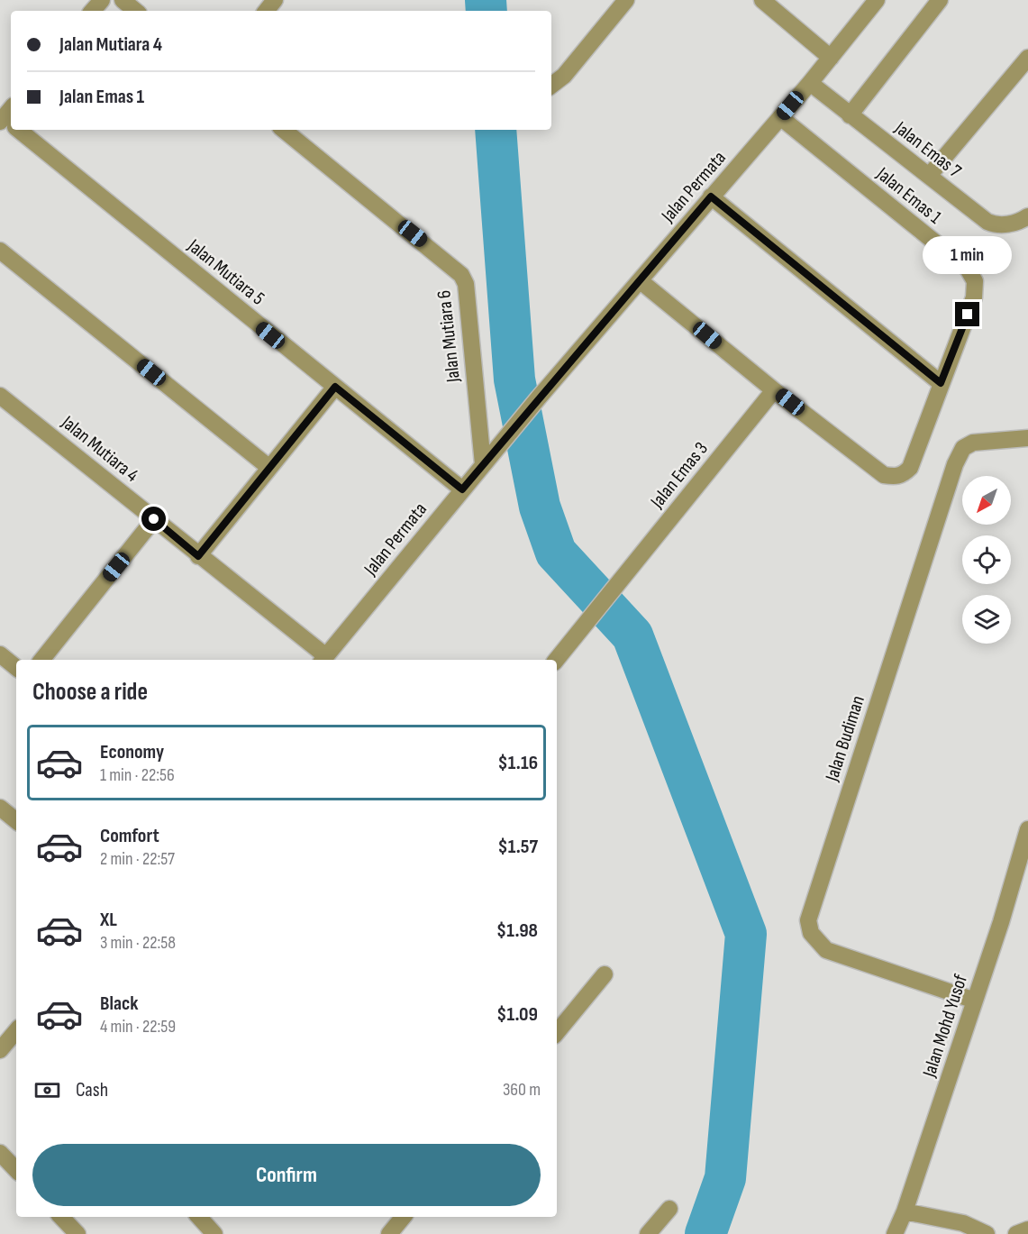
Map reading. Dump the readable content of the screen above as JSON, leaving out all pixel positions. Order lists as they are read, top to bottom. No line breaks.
{"streets":{"street":["Jalan Emas 7","Jalan Permata","Jalan Emas 1","Jalan Mutiara 5","Jalan Mutiara 6","Jalan Mutiara 4","Jalan Emas 3","Jalan Budiman","Jalan Mohd Yusof"]},"crossings":[["Jalan Emas 7","Jalan Permata"],["Jalan Permata","Jalan Emas 1"],["Jalan Permata","Jalan Mutiara 5"],["Jalan Permata","Jalan Mutiara 6"],["Jalan Permata","Jalan Mutiara 4"],["Jalan Budiman","Jalan Mohd Yusof"]],"north":"bottom left","page":{"banner":["Jalan Mutiara 4","Jalan Emas 1"],"bubble":"1 min","heading":"Choose a ride","list":[{"name":"Economy","note":"1 min · 22:56","value":"$1.16"},{"name":"Comfort","note":"2 min · 22:57","value":"$1.57"},{"name":"XL","note":"3 min · 22:58","value":"$1.98"},{"name":"Black","note":"4 min · 22:59","value":"$1.09"}],"pay":["Cash","360 m"],"buttons":"Confirm"}}
